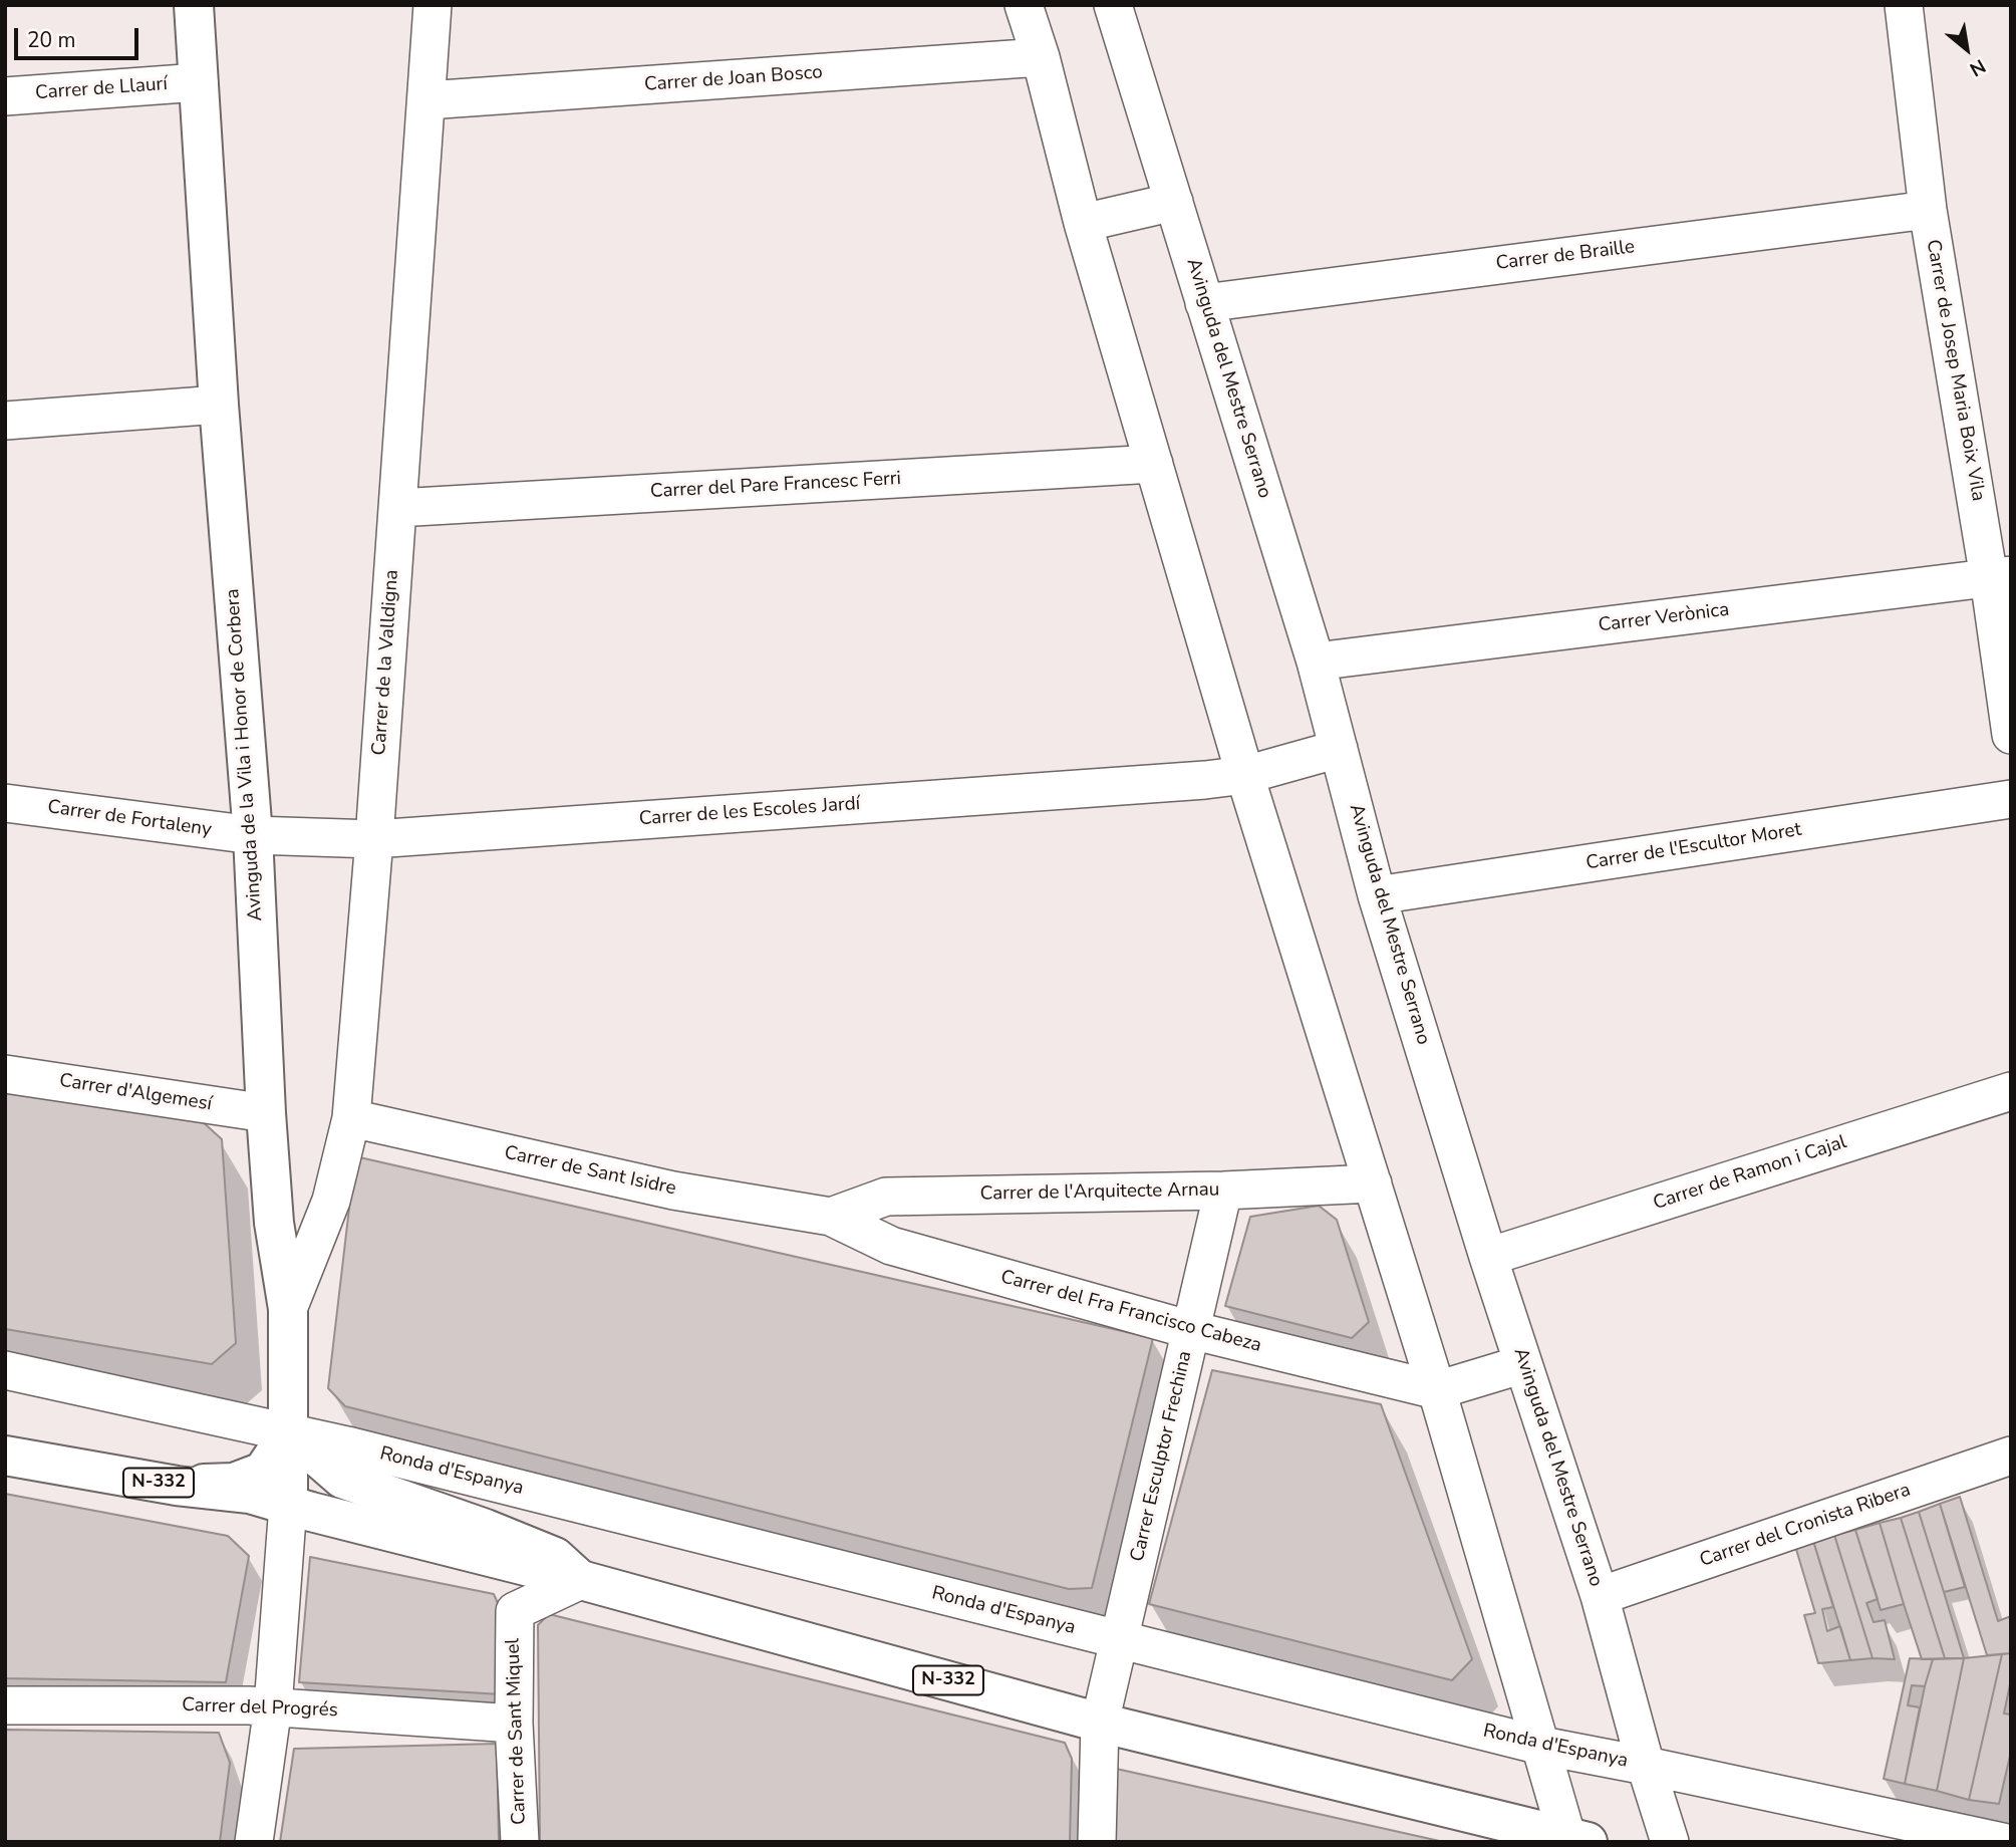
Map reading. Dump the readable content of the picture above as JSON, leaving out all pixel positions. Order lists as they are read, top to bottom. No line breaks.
{"streets":{"main road":["Avinguda de la Vila i Honor de Corbera","N-332"],"street":["Carrer de Joan Bosco","Carrer de Llaurí","Carrer de Braille","Carrer de Josep Maria Boix Vila","Avinguda del Mestre Serrano","Carrer del Pare Francesc Ferri","Carrer Verònica","Carrer de la Valldigna","Carrer de les Escoles Jardí","Carrer de Fortaleny","Carrer de l'Escultor Moret","Carrer d'Algemesí","Carrer de Sant Isidre","Carrer de Ramon i Cajal","Carrer de l'Arquitecte Arnau","Carrer del Fra Francisco Cabeza","Carrer Esculptor Frechina","Ronda d'Espanya","Carrer del Cronista Ribera","Carrer del Progrés","Carrer de Sant Miquel"]},"crossings":[["Carrer de Joan Bosco","Carrer de la Valldigna"],["Carrer de Llaurí","Avinguda de la Vila i Honor de Corbera"],["Carrer de Braille","Carrer de Josep Maria Boix Vila"],["Carrer de Braille","Avinguda del Mestre Serrano"],["Carrer de Josep Maria Boix Vila","Carrer Verònica"],["Avinguda del Mestre Serrano","Carrer Verònica"],["Avinguda del Mestre Serrano","Carrer de les Escoles Jardí"],["Avinguda del Mestre Serrano","Carrer de l'Escultor Moret"],["Avinguda del Mestre Serrano","Carrer de Ramon i Cajal"],["Avinguda del Mestre Serrano","Ronda d'Espanya"],["Avinguda del Mestre Serrano","Carrer del Cronista Ribera"],["Carrer del Pare Francesc Ferri","Carrer de la Valldigna"],["Carrer de la Valldigna","Avinguda de la Vila i Honor de Corbera"],["Carrer de la Valldigna","Carrer de les Escoles Jardí"],["Carrer de la Valldigna","Carrer de Sant Isidre"],["Avinguda de la Vila i Honor de Corbera","Carrer de les Escoles Jardí"],["Avinguda de la Vila i Honor de Corbera","Carrer de Fortaleny"],["Avinguda de la Vila i Honor de Corbera","Carrer d'Algemesí"],["Avinguda de la Vila i Honor de Corbera","Ronda d'Espanya"],["Avinguda de la Vila i Honor de Corbera","N-332"],["Carrer de les Escoles Jardí","Carrer de Fortaleny"],["Carrer de Sant Isidre","Carrer de l'Arquitecte Arnau"],["Carrer de Sant Isidre","Carrer del Fra Francisco Cabeza"],["Carrer de l'Arquitecte Arnau","Carrer del Fra Francisco Cabeza"],["Carrer de l'Arquitecte Arnau","Carrer Esculptor Frechina"],["Carrer del Fra Francisco Cabeza","Carrer Esculptor Frechina"],["Carrer Esculptor Frechina","Ronda d'Espanya"],["Carrer Esculptor Frechina","N-332"],["N-332","Carrer de Sant Miquel"],["Carrer del Progrés","Carrer de Sant Miquel"]],"scale_bar":"20 m","north":"bottom right"}
